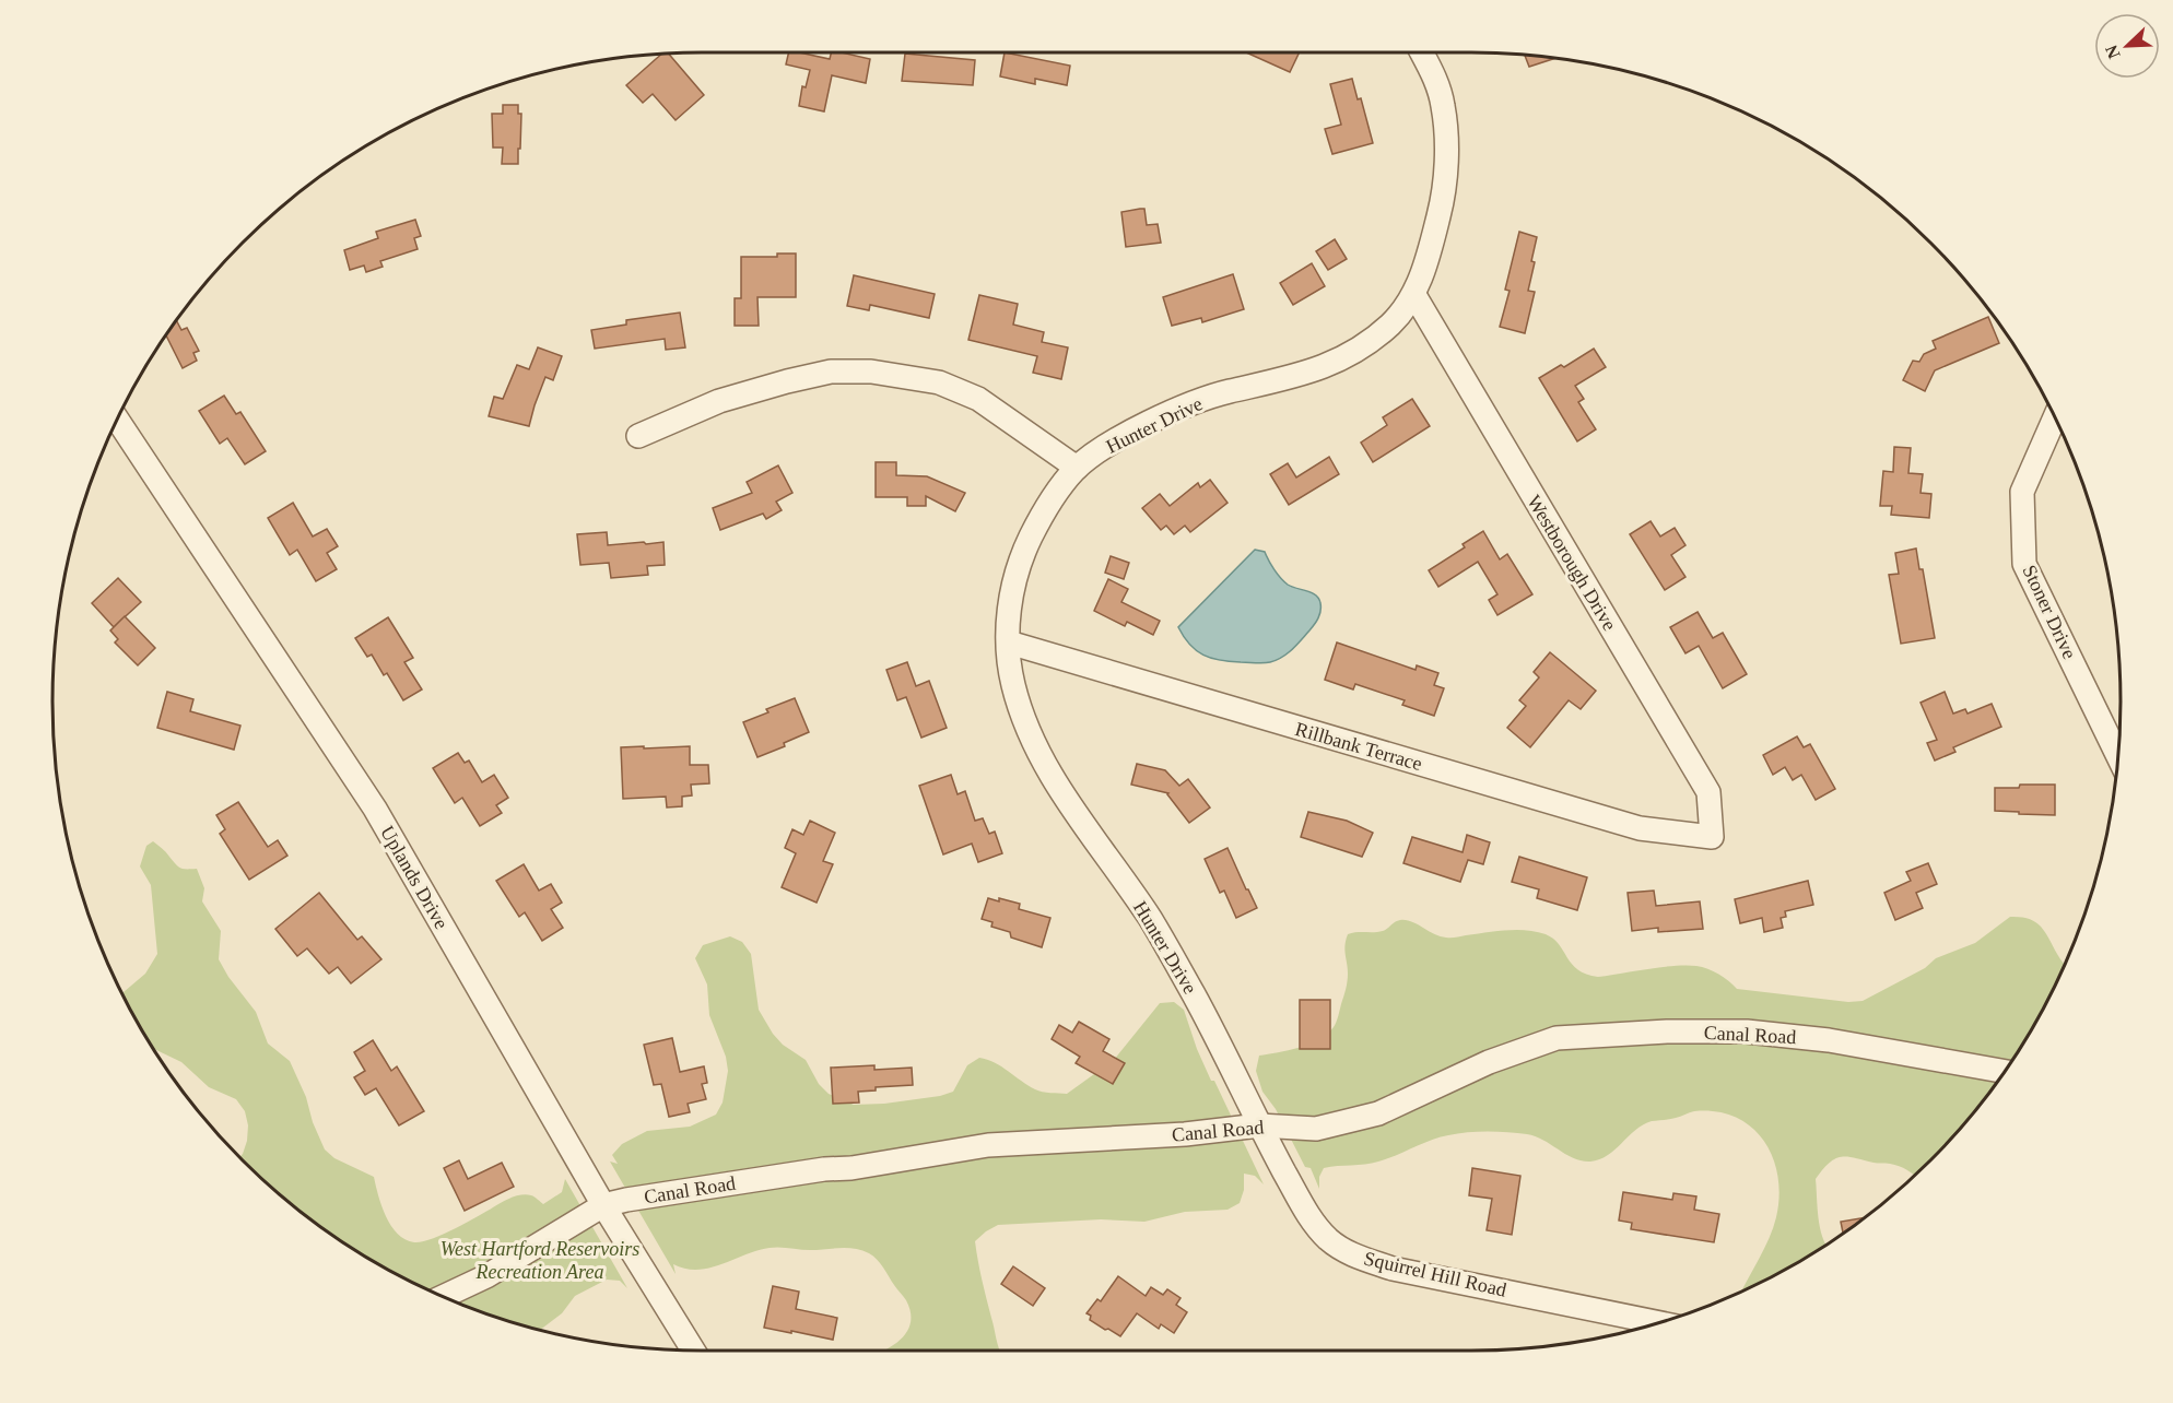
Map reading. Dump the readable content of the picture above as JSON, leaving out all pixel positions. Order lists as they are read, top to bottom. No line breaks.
{"streets":{"street":["Hunter Drive","Westborough Drive","Stoner Drive","Rillbank Terrace","Uplands Drive","Canal Road","Squirrel Hill Road"]},"crossings":[["Hunter Drive","Westborough Drive"],["Hunter Drive","Rillbank Terrace"],["Hunter Drive","Canal Road"],["Hunter Drive","Squirrel Hill Road"],["Westborough Drive","Rillbank Terrace"],["Uplands Drive","Canal Road"],["Canal Road","Squirrel Hill Road"]],"parks":["West Hartford Reservoirs Recreation Area"],"north":"bottom left"}
